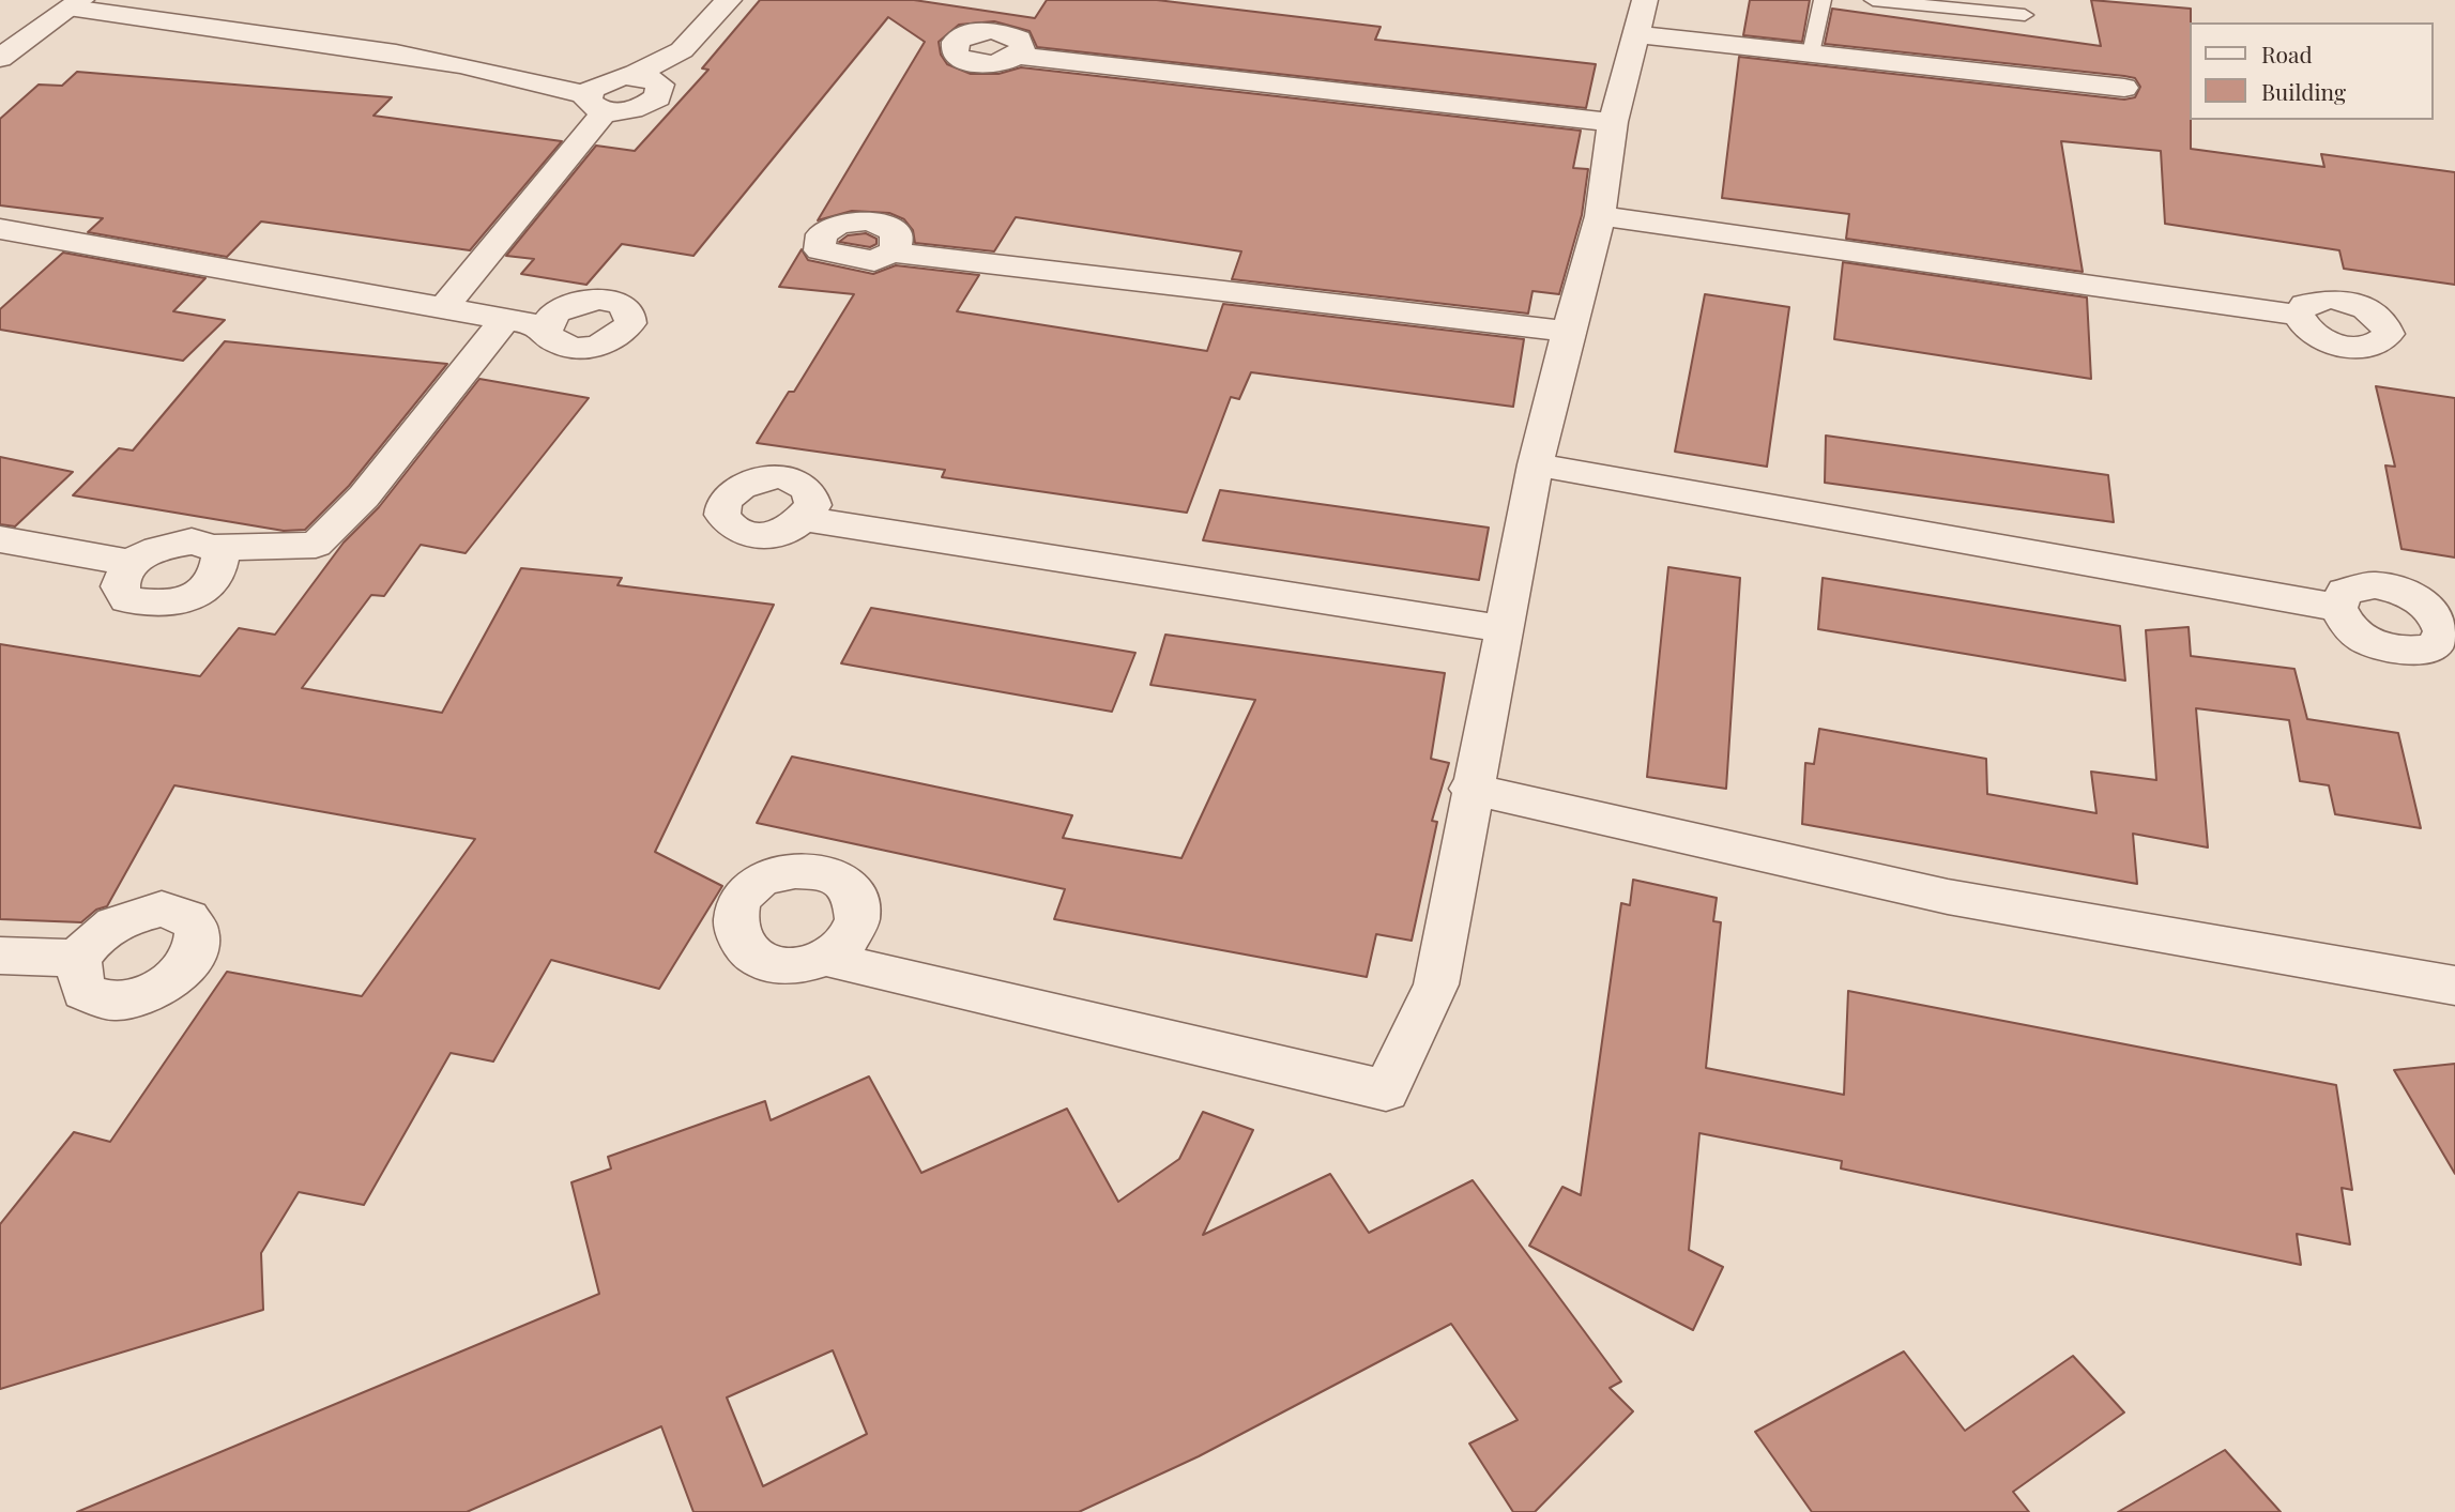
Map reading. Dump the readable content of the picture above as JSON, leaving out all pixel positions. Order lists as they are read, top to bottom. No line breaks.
{"legend":["Road","Building"]}
